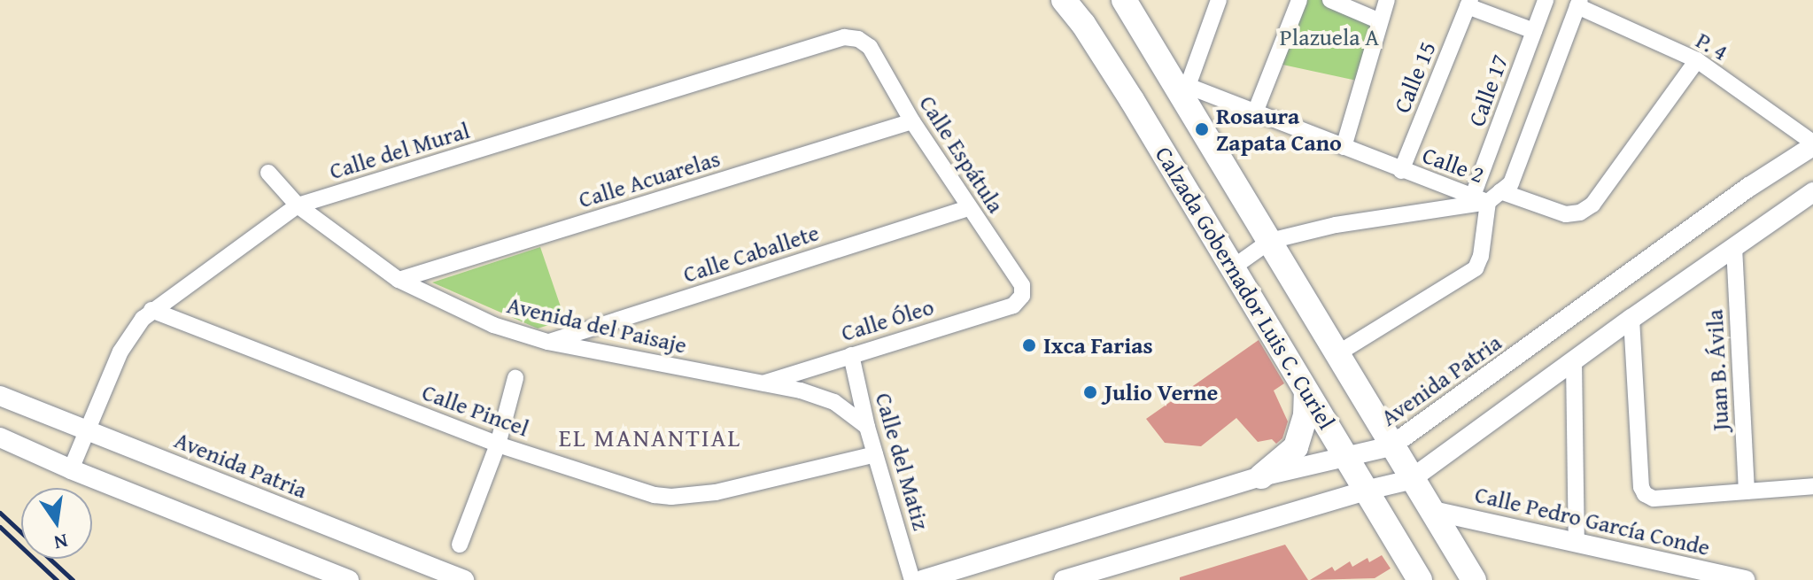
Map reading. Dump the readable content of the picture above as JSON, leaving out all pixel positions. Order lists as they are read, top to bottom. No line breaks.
{"streets":{"main road":["Calzada Gobernador Luis C. Curiel"],"street":["P. 4","Calle 15","Calle 17","Calle del Mural","Calle Espátula","Calle 2","Calle Acuarelas","Calle Caballete","Calle Óleo","Avenida del Paisaje","Juan B. Ávila","Avenida Patria","Calle Pincel","Calle del Matiz","Calle Pedro García Conde"]},"crossings":[["P. 4","Avenida Patria"],["Calle 15","Calle 2"],["Calle 17","Calle 2"],["Calle del Mural","Calle Espátula"],["Calle del Mural","Avenida del Paisaje"],["Calle del Mural","Avenida Patria"],["Calle del Mural","Calle Pincel"],["Calle Espátula","Calle Acuarelas"],["Calle Espátula","Calle Caballete"],["Calle Espátula","Calle Óleo"],["Calle 2","Calzada Gobernador Luis C. Curiel"],["Calle Acuarelas","Avenida del Paisaje"],["Calle Caballete","Avenida del Paisaje"],["Calzada Gobernador Luis C. Curiel","Avenida Patria"],["Calzada Gobernador Luis C. Curiel","Calle Pedro García Conde"],["Calle Óleo","Avenida del Paisaje"],["Calle Óleo","Calle del Matiz"],["Avenida del Paisaje","Calle del Matiz"],["Calle Pincel","Calle del Matiz"]],"districts":["EL MANANTIAL"],"parks":["Plazuela A"],"places":["Rosaura Zapata Cano","Ixca Farias","Julio Verne"],"north":"bottom"}
